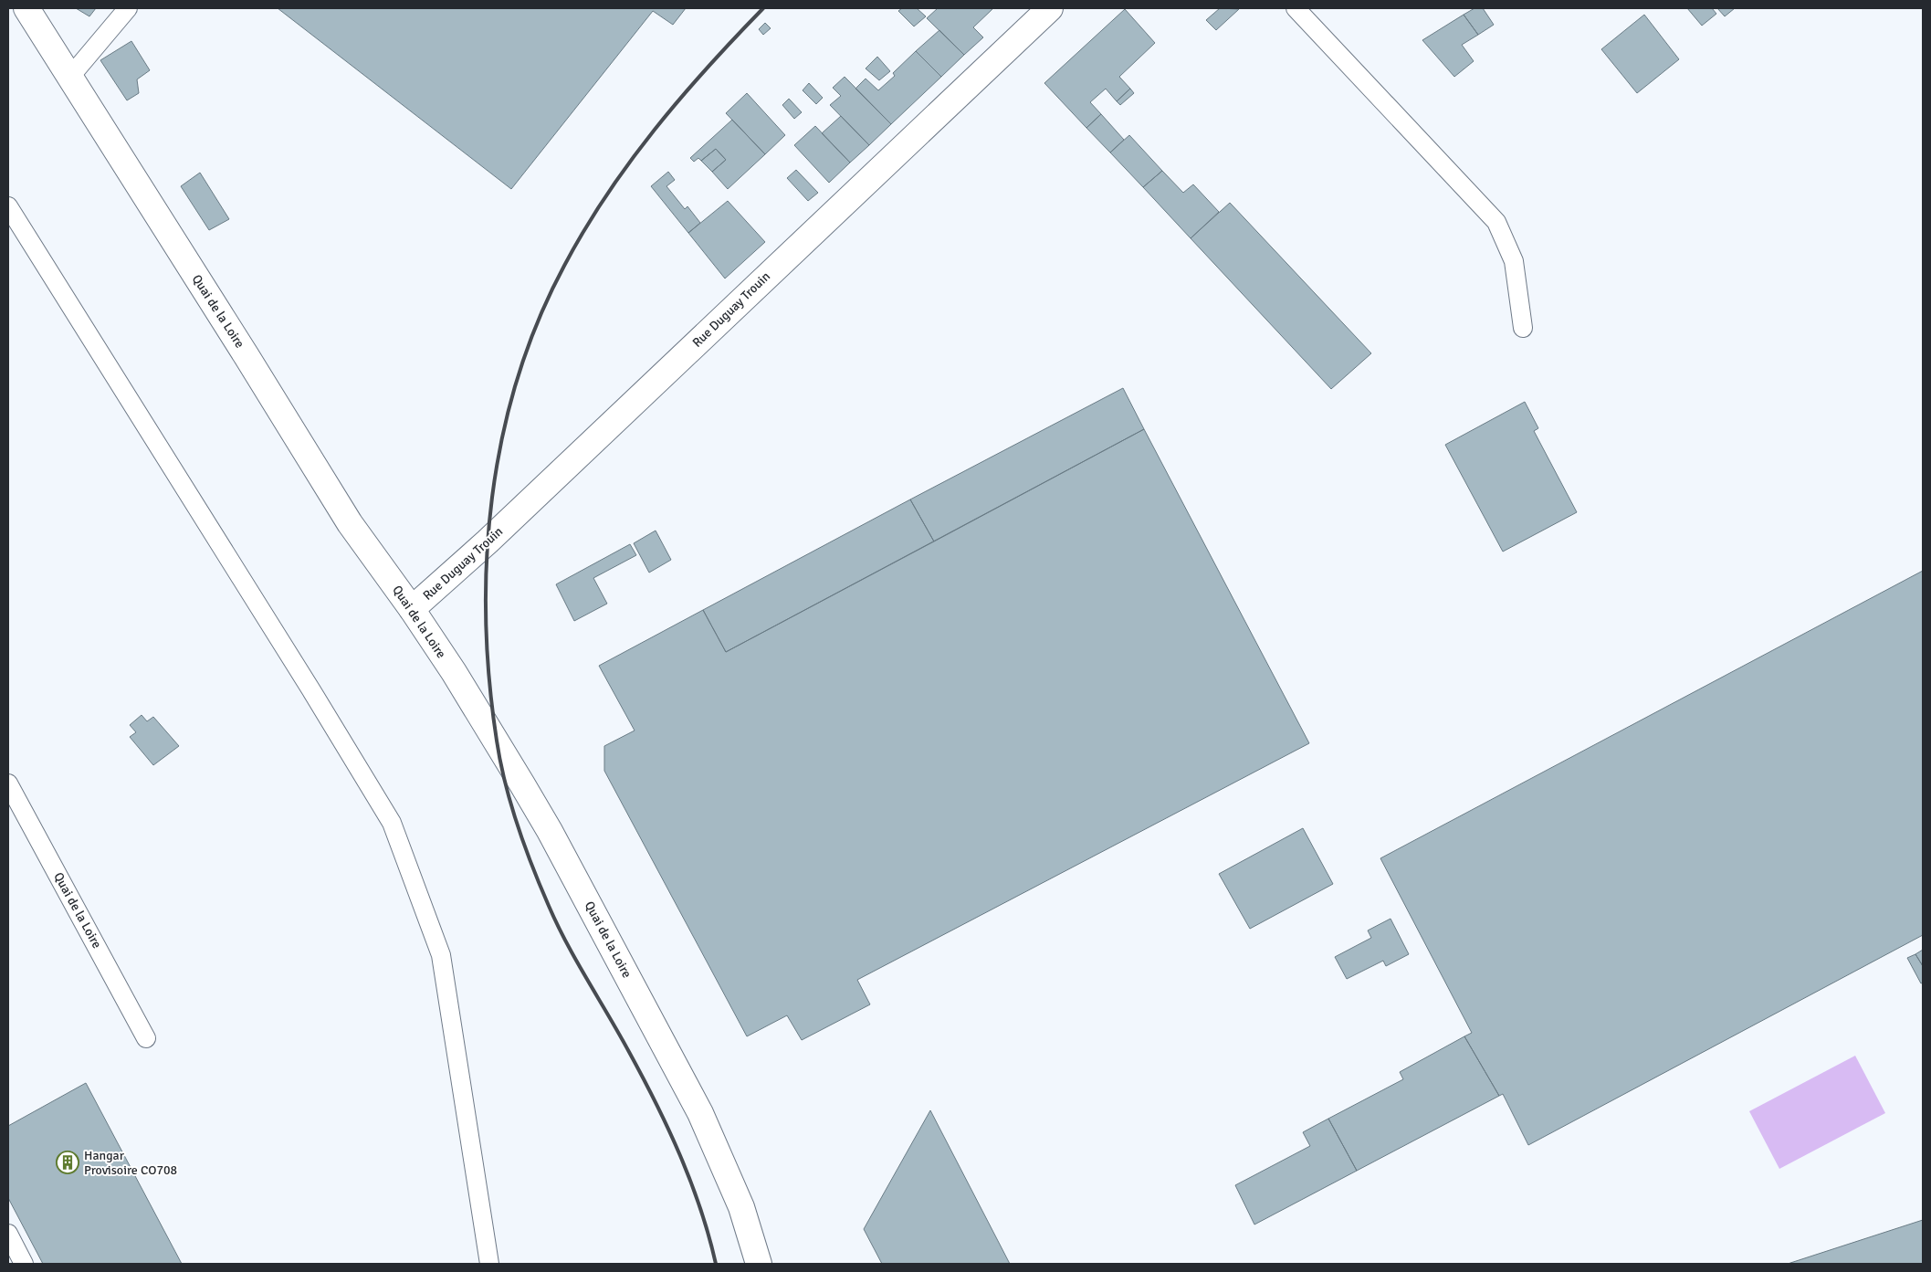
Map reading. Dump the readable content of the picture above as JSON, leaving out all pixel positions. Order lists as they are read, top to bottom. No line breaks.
{"streets":{"street":["Rue Duguay Trouin","Quai de la Loire"]},"crossings":[["Rue Duguay Trouin","Quai de la Loire"]],"places":{"building":["Hangar Provisoire CO708"]}}
